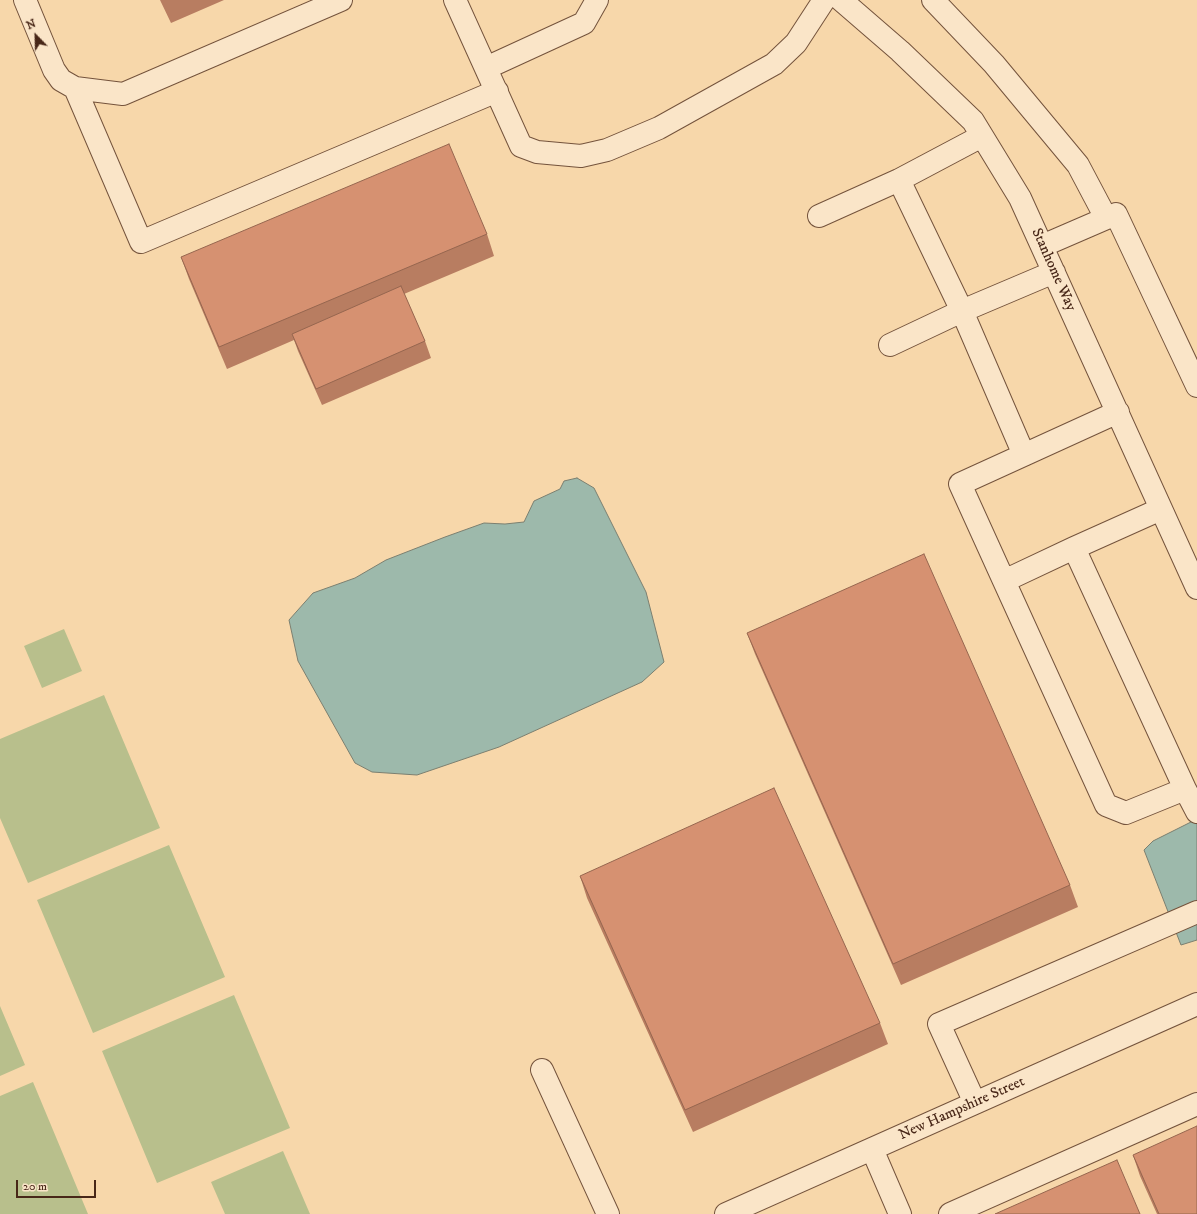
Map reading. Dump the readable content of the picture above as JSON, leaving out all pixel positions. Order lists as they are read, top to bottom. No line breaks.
{"streets":{"street":["Stanhome Way","New Hampshire Street"]},"scale_bar":"20 m","north":"top left"}
